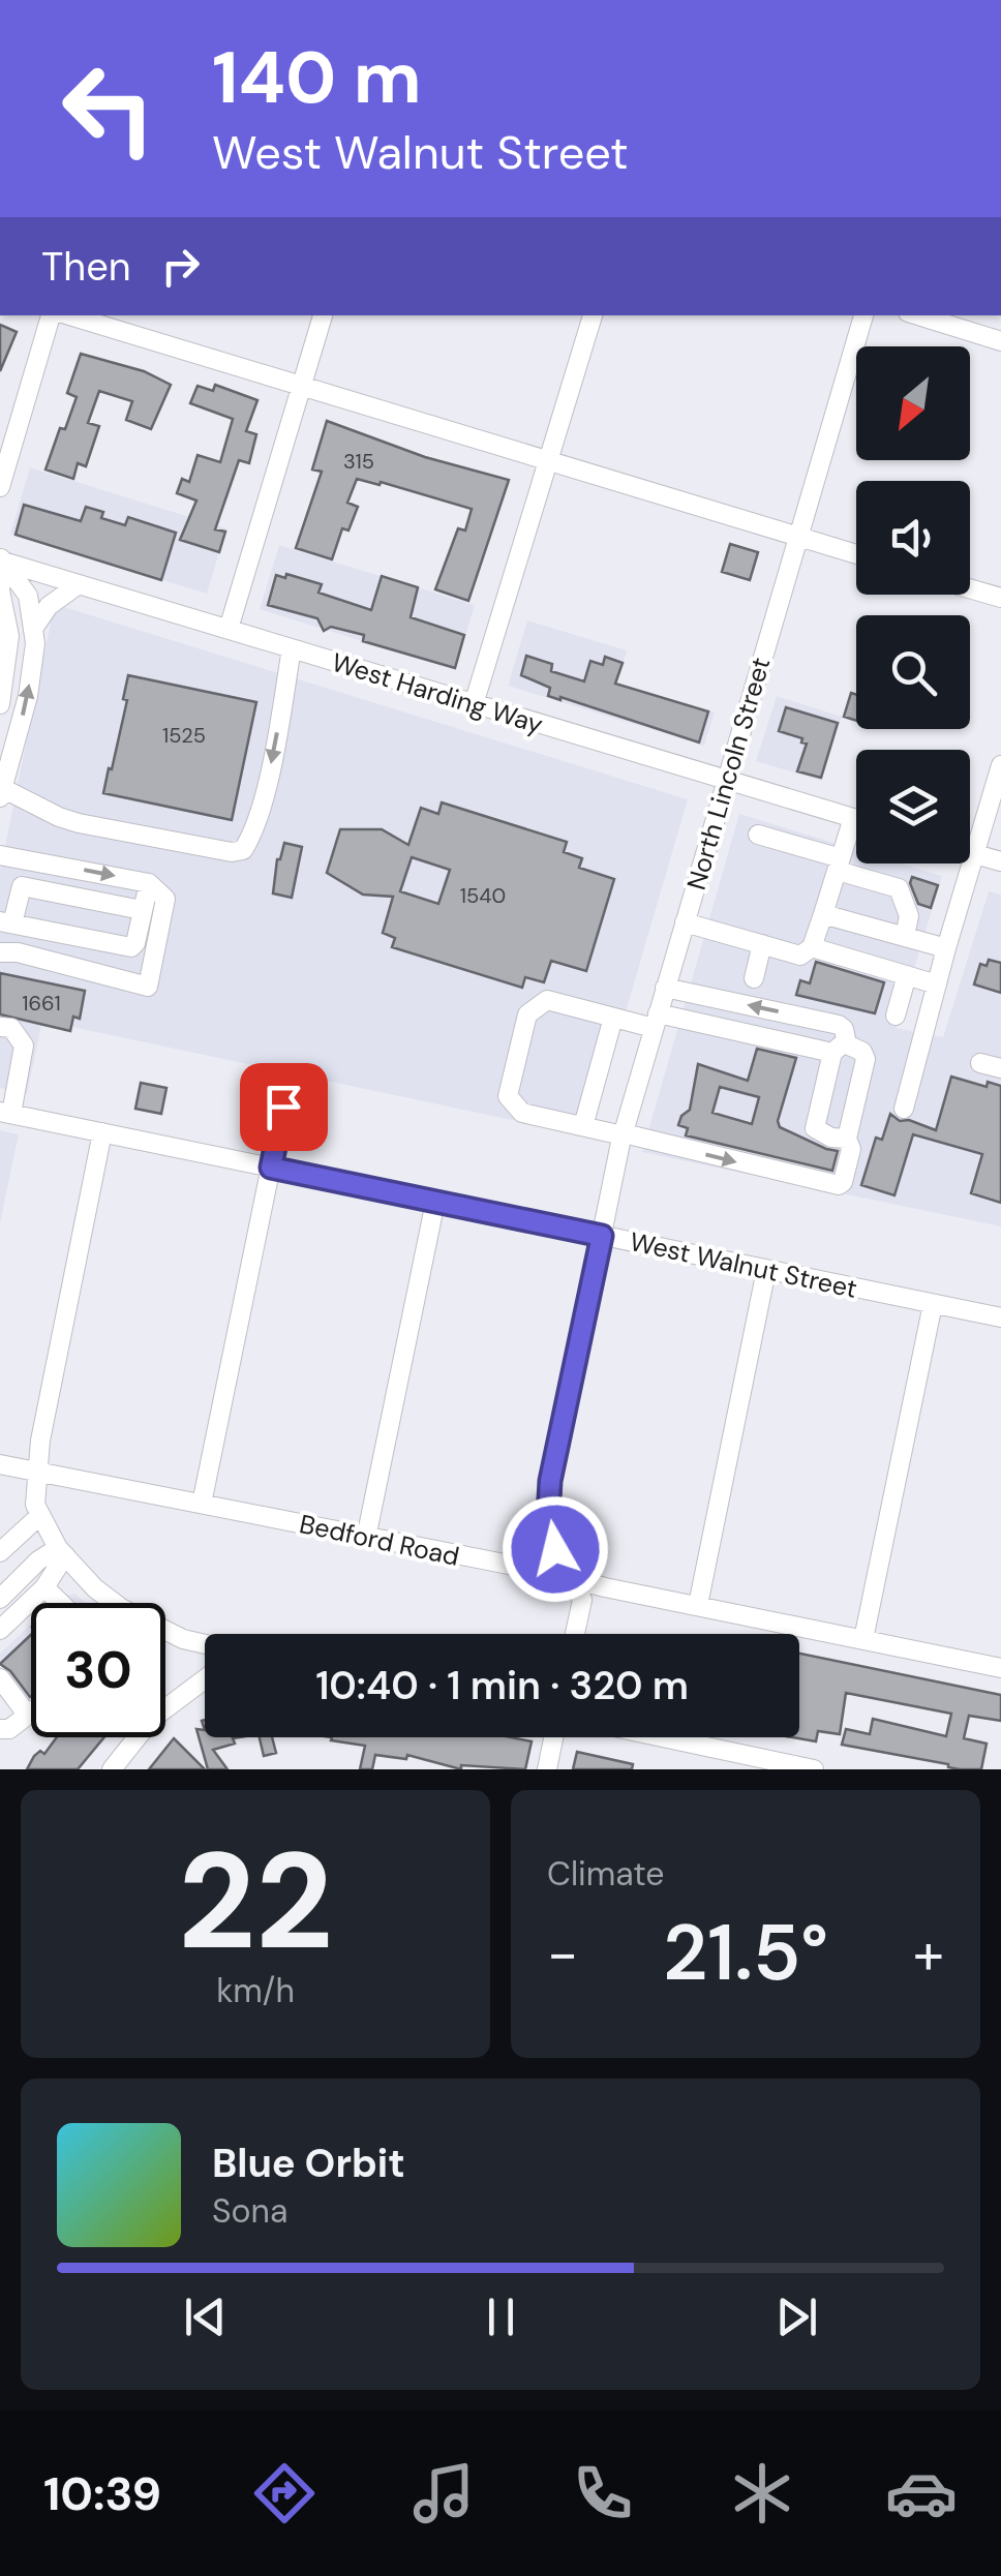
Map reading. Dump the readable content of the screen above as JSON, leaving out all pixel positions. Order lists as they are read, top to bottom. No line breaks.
{"streets":{"street":["West Harding Way","North Lincoln Street","West Walnut Street","Bedford Road"]},"crossings":[["West Harding Way","North Lincoln Street"],["North Lincoln Street","West Walnut Street"],["North Lincoln Street","Bedford Road"]],"house_numbers":["315","1525","1540","1661"],"north":"bottom left","page":{"turn":["140 m","West Walnut Street"],"then":"Then","limit":"30","trip":"10:40 · 1 min · 320 m","tile":[["22","km/h"],"Climate"],"heat":["−","21.5°","+"],"song":["Blue Orbit","Sona"],"tabs":"10:39"}}
